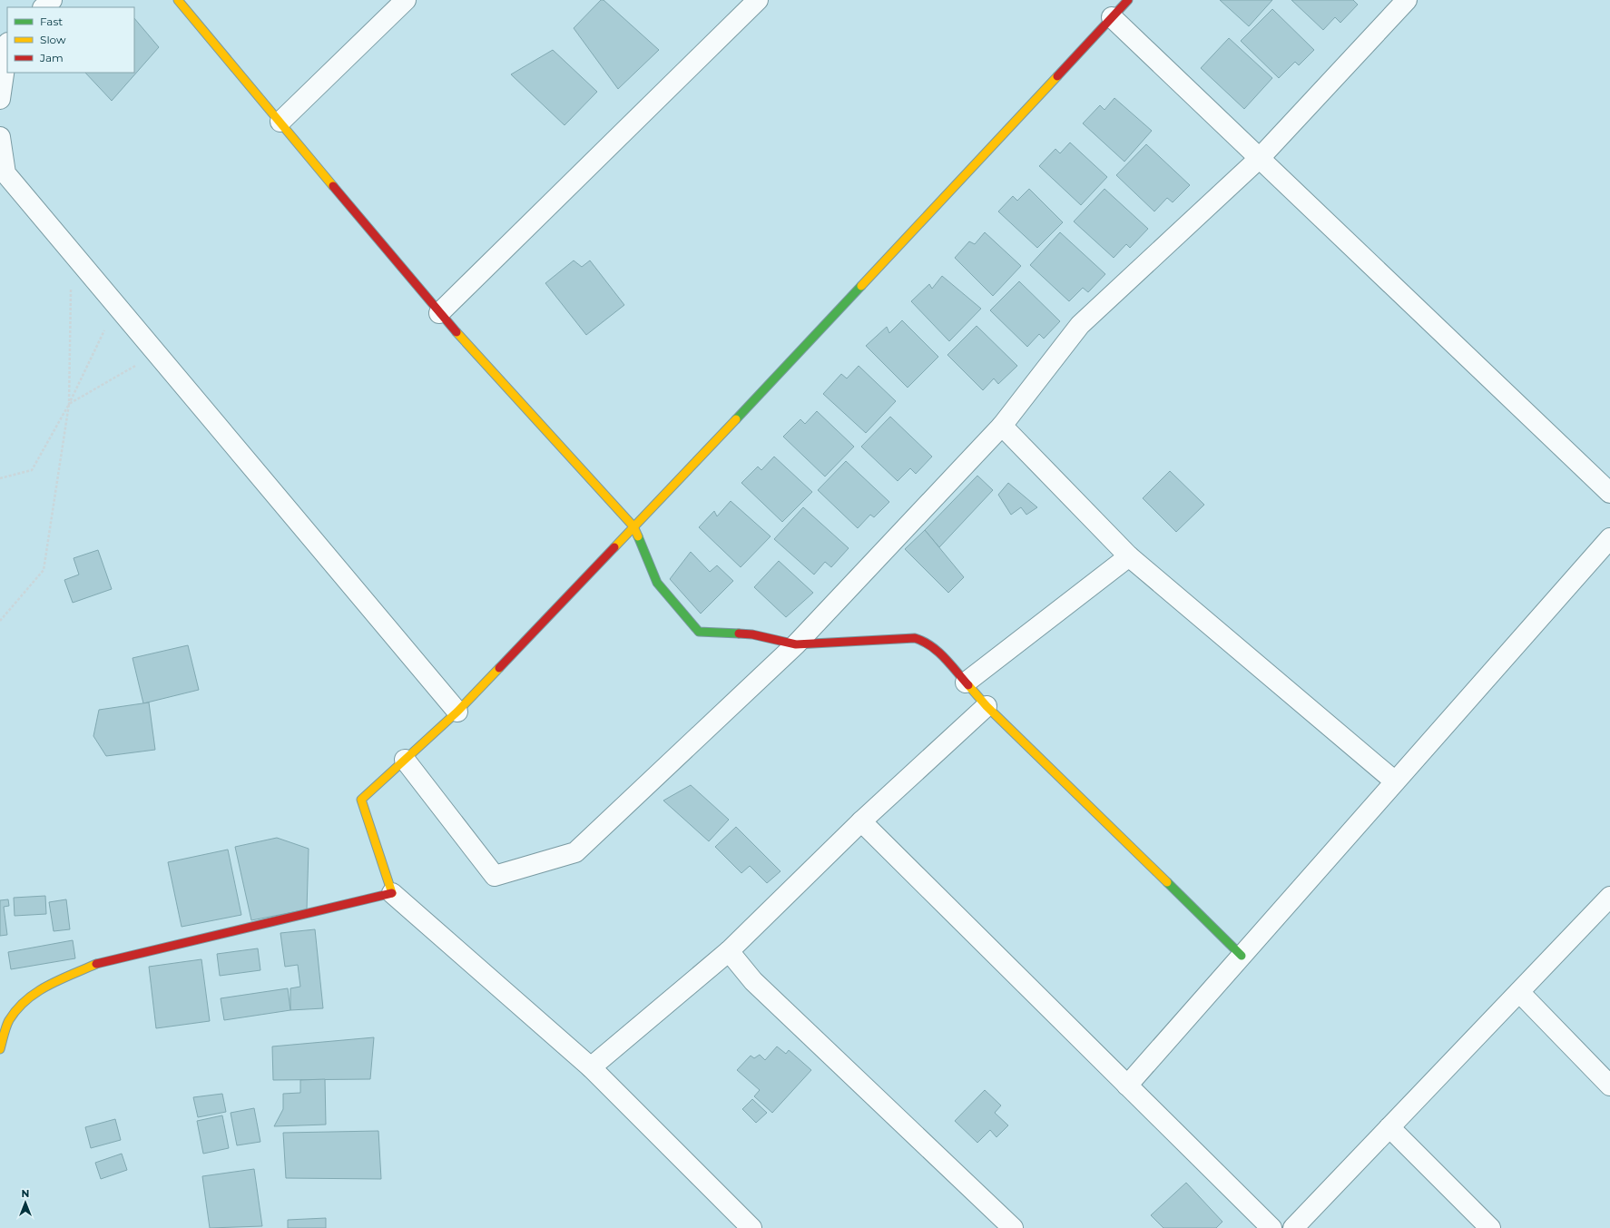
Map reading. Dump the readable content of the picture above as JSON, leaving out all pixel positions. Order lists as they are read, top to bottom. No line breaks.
{"legend":["Fast","Slow","Jam"],"north":"top"}
